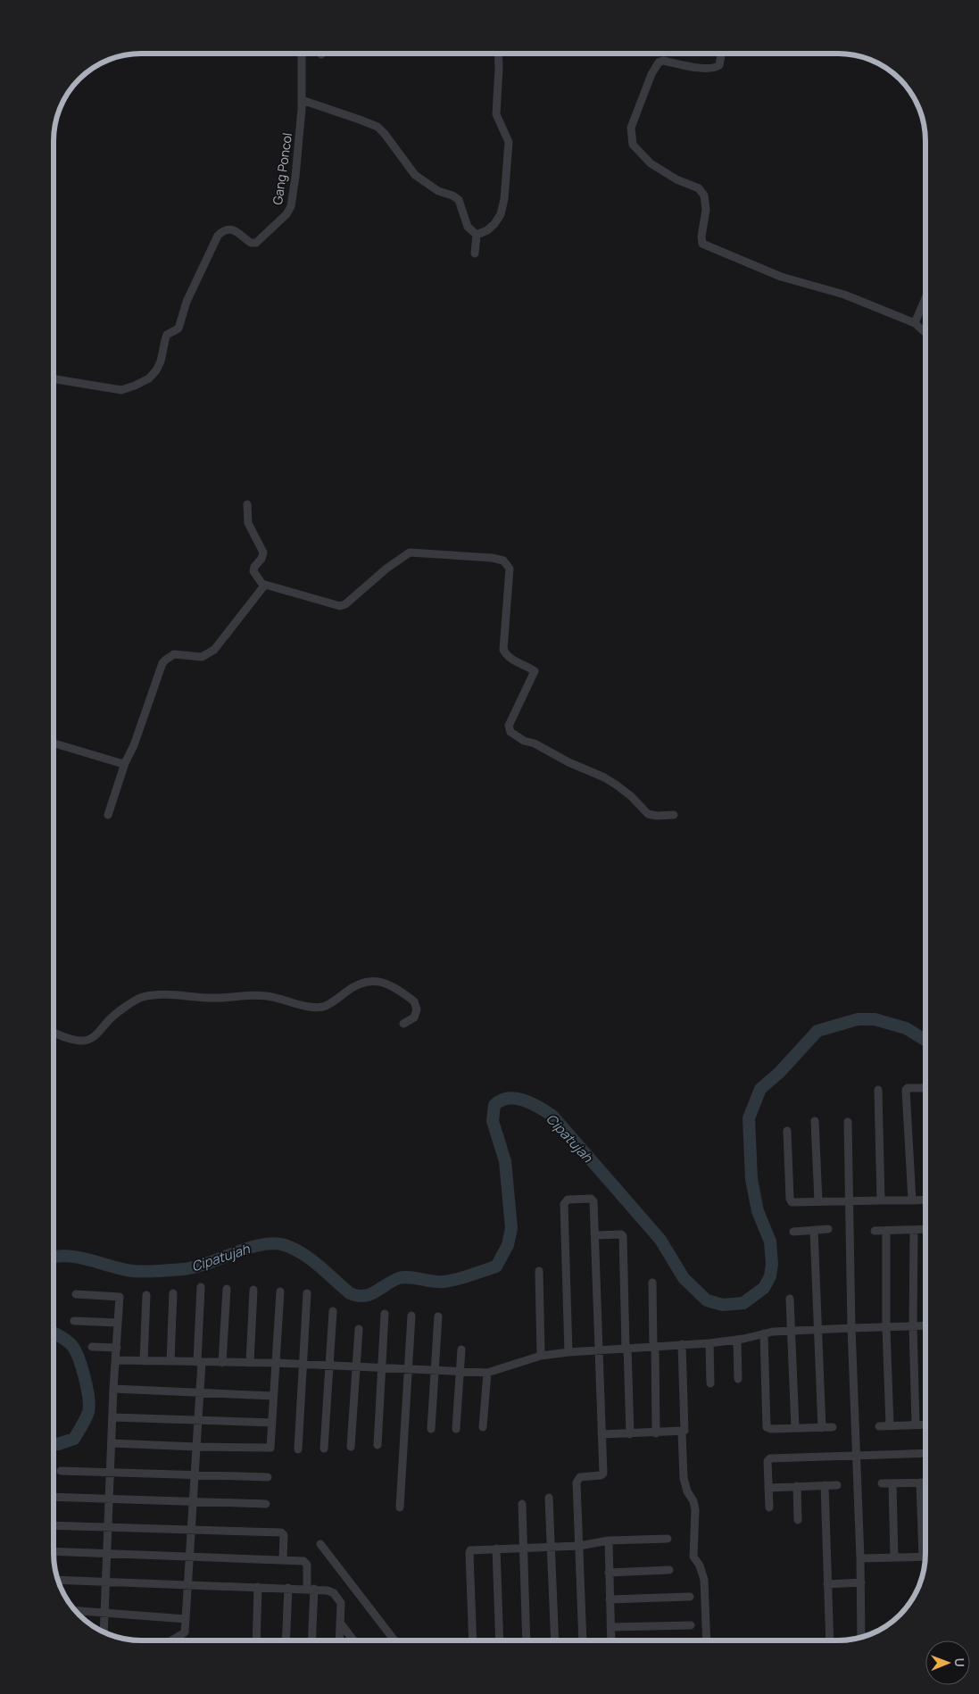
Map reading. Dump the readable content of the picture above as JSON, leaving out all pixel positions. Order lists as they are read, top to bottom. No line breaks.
{"streets":{"street":["Gang Poncol"]},"water":["Cipatujah"],"north":"right"}
